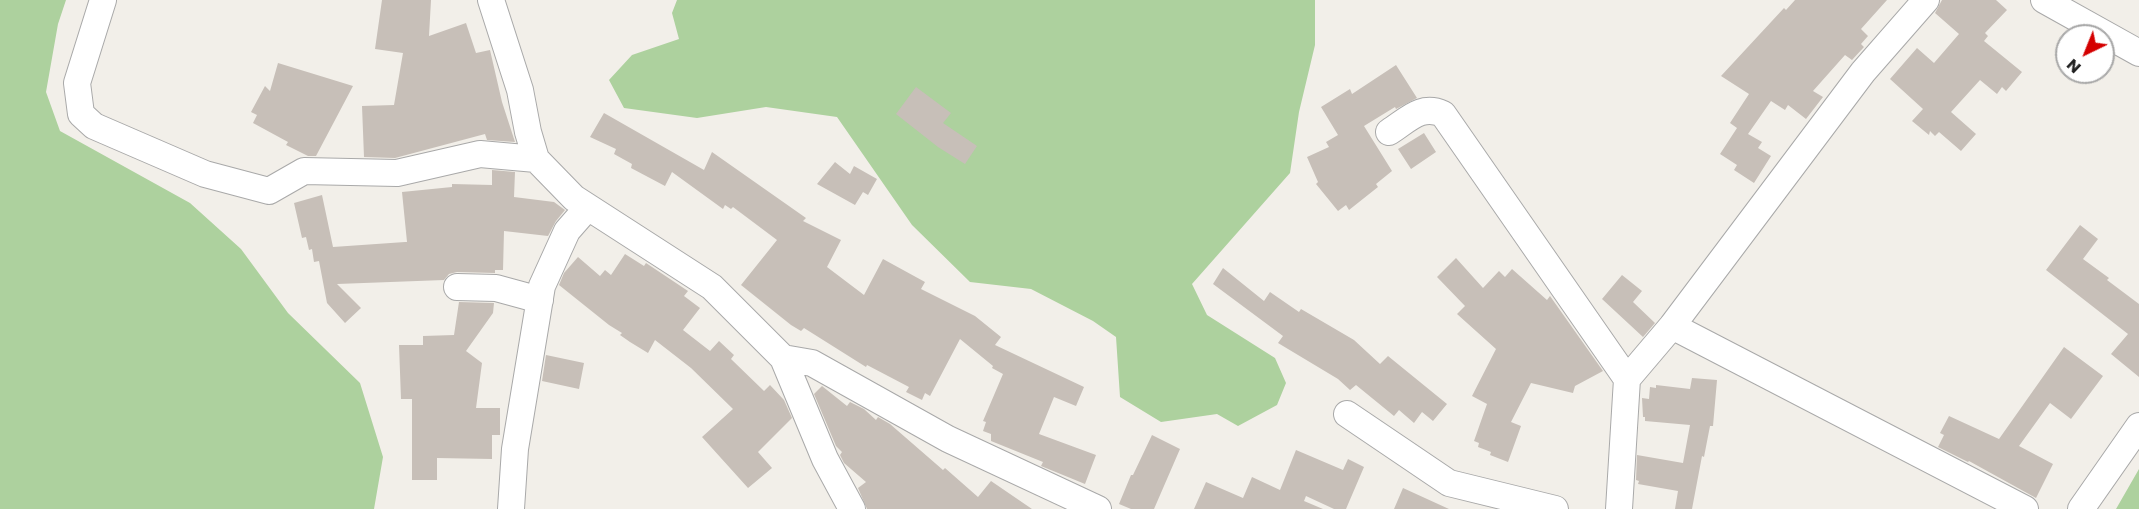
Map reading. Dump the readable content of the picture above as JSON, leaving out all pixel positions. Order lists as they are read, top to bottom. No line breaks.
{"north":"bottom left"}
